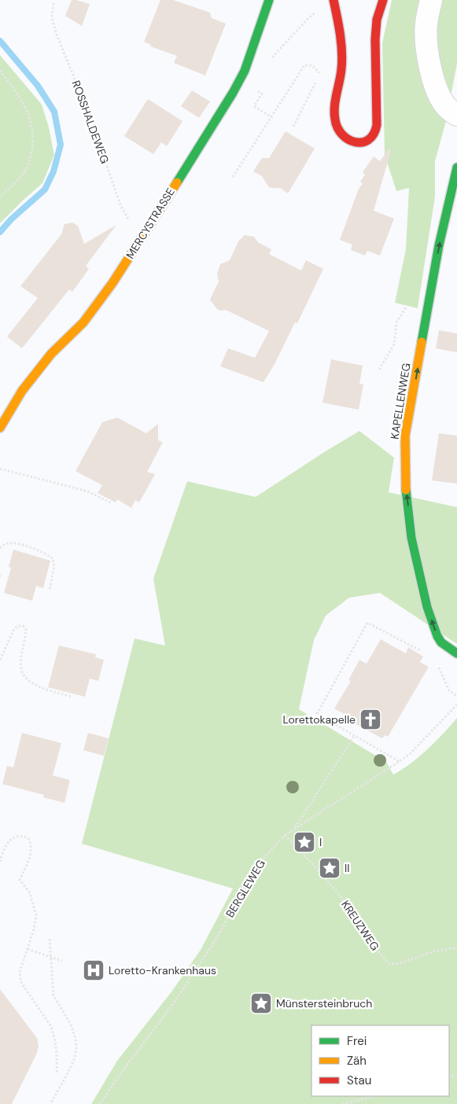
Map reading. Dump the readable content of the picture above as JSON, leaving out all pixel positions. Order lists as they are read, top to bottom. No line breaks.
{"streets":{"street":["MERCYSTRASSE","KAPELLENWEG"],"path":["ROSSHALDEWEG","BERGLEWEG","KREUZWEG"]},"crossings":[["ROSSHALDEWEG","MERCYSTRASSE"],["BERGLEWEG","KREUZWEG"]],"one_way":["KAPELLENWEG"],"places":{"church":["Lorettokapelle"],"place":["I","II","Münstersteinbruch"],"hospital":["Loretto-Krankenhaus"]},"legend":["Frei","Zäh","Stau"]}
